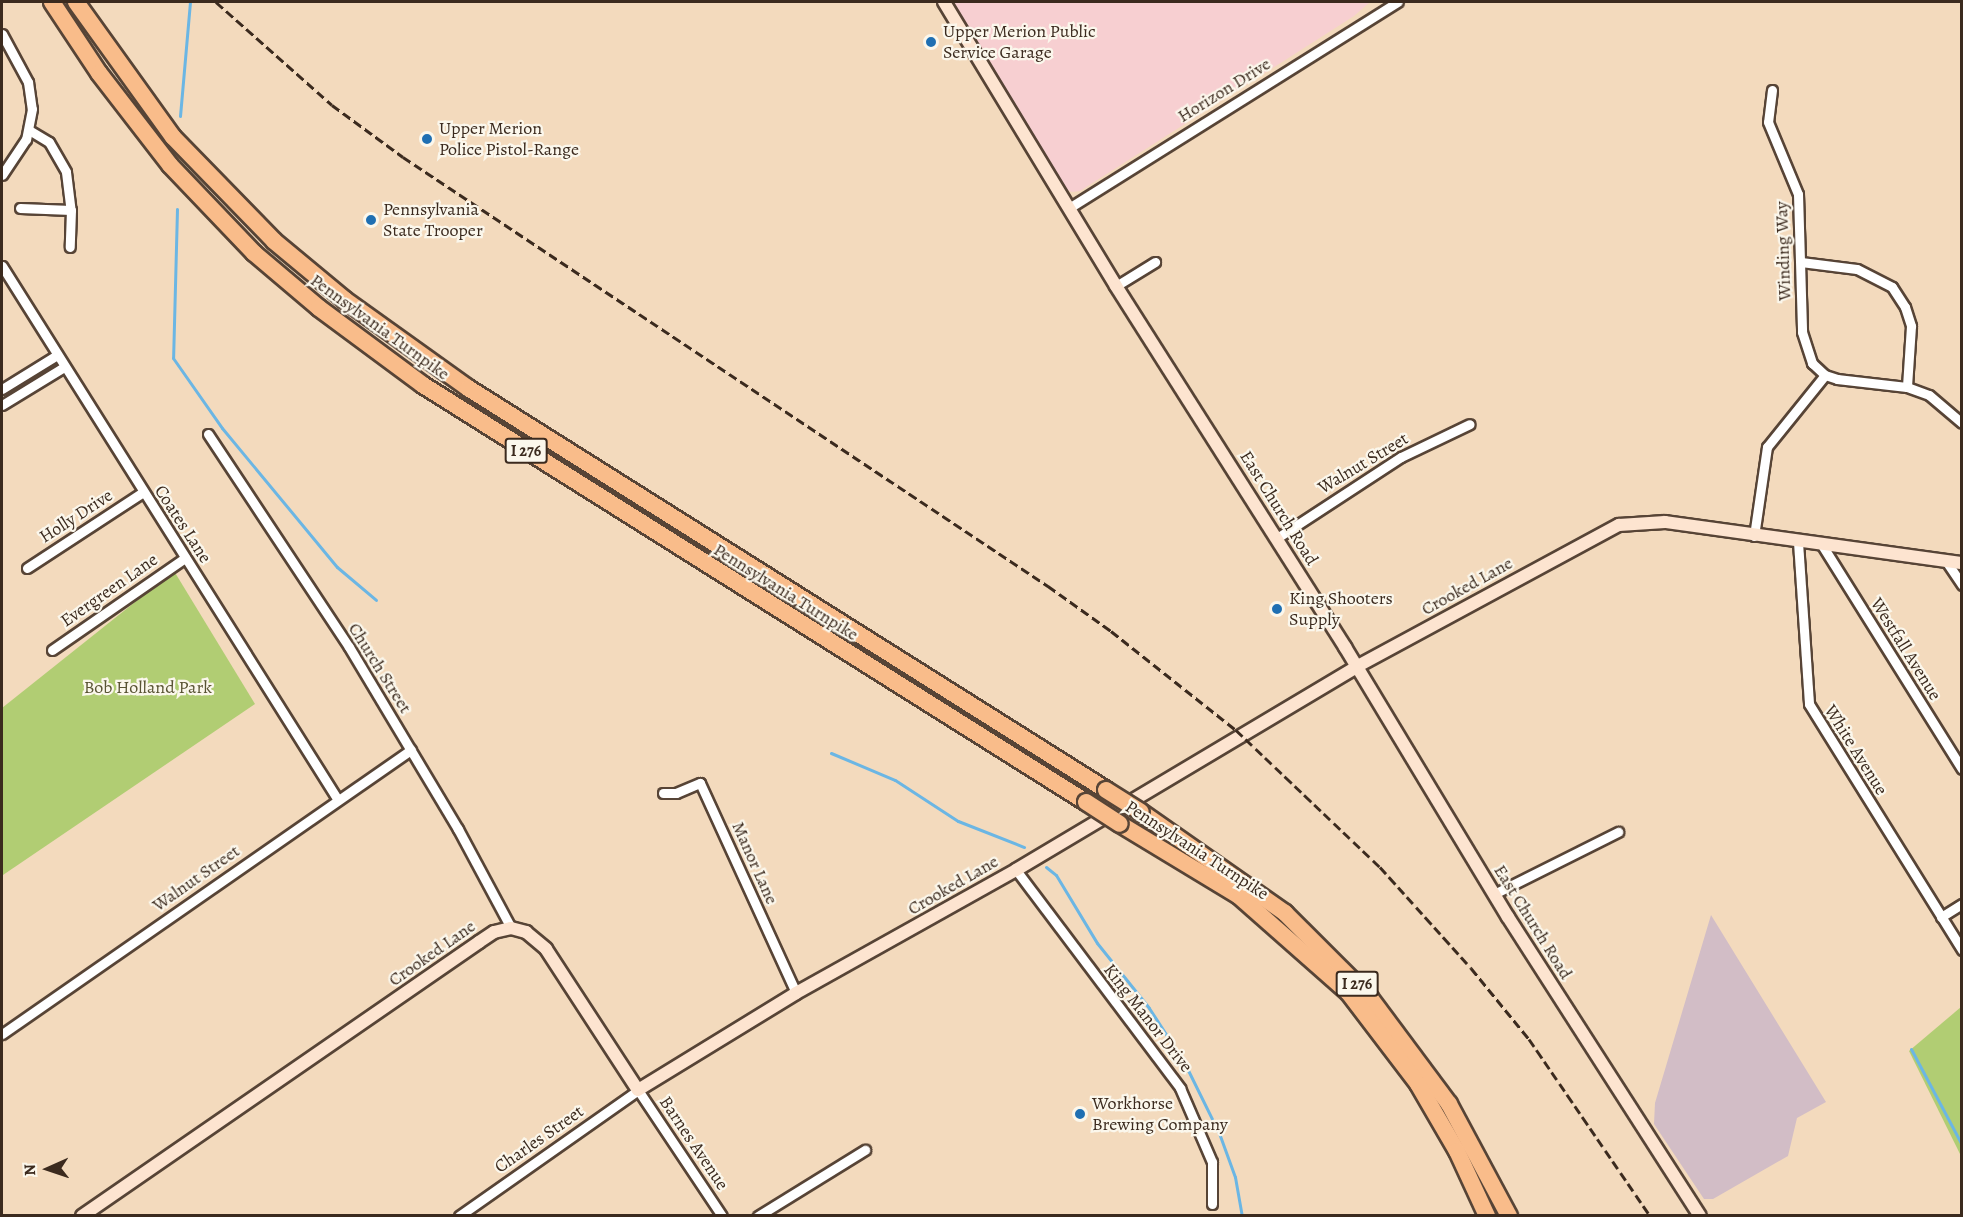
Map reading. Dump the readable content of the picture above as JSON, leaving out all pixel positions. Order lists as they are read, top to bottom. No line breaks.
{"streets":{"highway":["Pennsylvania Turnpike","I 276"],"street":["Horizon Drive","Winding Way","Walnut Street","East Church Road","Holly Drive","Coates Lane","Crooked Lane","Evergreen Lane","Westfall Avenue","Church Street","White Avenue","Manor Lane","King Manor Drive","Charles Street","Barnes Avenue"]},"crossings":[["Horizon Drive","East Church Road"],["Walnut Street","East Church Road"],["Walnut Street","Coates Lane"],["Walnut Street","Church Street"],["East Church Road","Crooked Lane"],["Holly Drive","Coates Lane"],["Coates Lane","Evergreen Lane"],["Crooked Lane","Westfall Avenue"],["Crooked Lane","Church Street"],["Crooked Lane","White Avenue"],["Crooked Lane","Manor Lane"],["Crooked Lane","King Manor Drive"],["Crooked Lane","Charles Street"],["Crooked Lane","Barnes Avenue"],["Charles Street","Barnes Avenue"]],"parks":["Bob Holland Park"],"places":["Upper Merion Public Service Garage","Upper Merion Police Pistol-Range","Pennsylvania State Trooper","King Shooters Supply","Workhorse Brewing Company"],"north":"left"}
